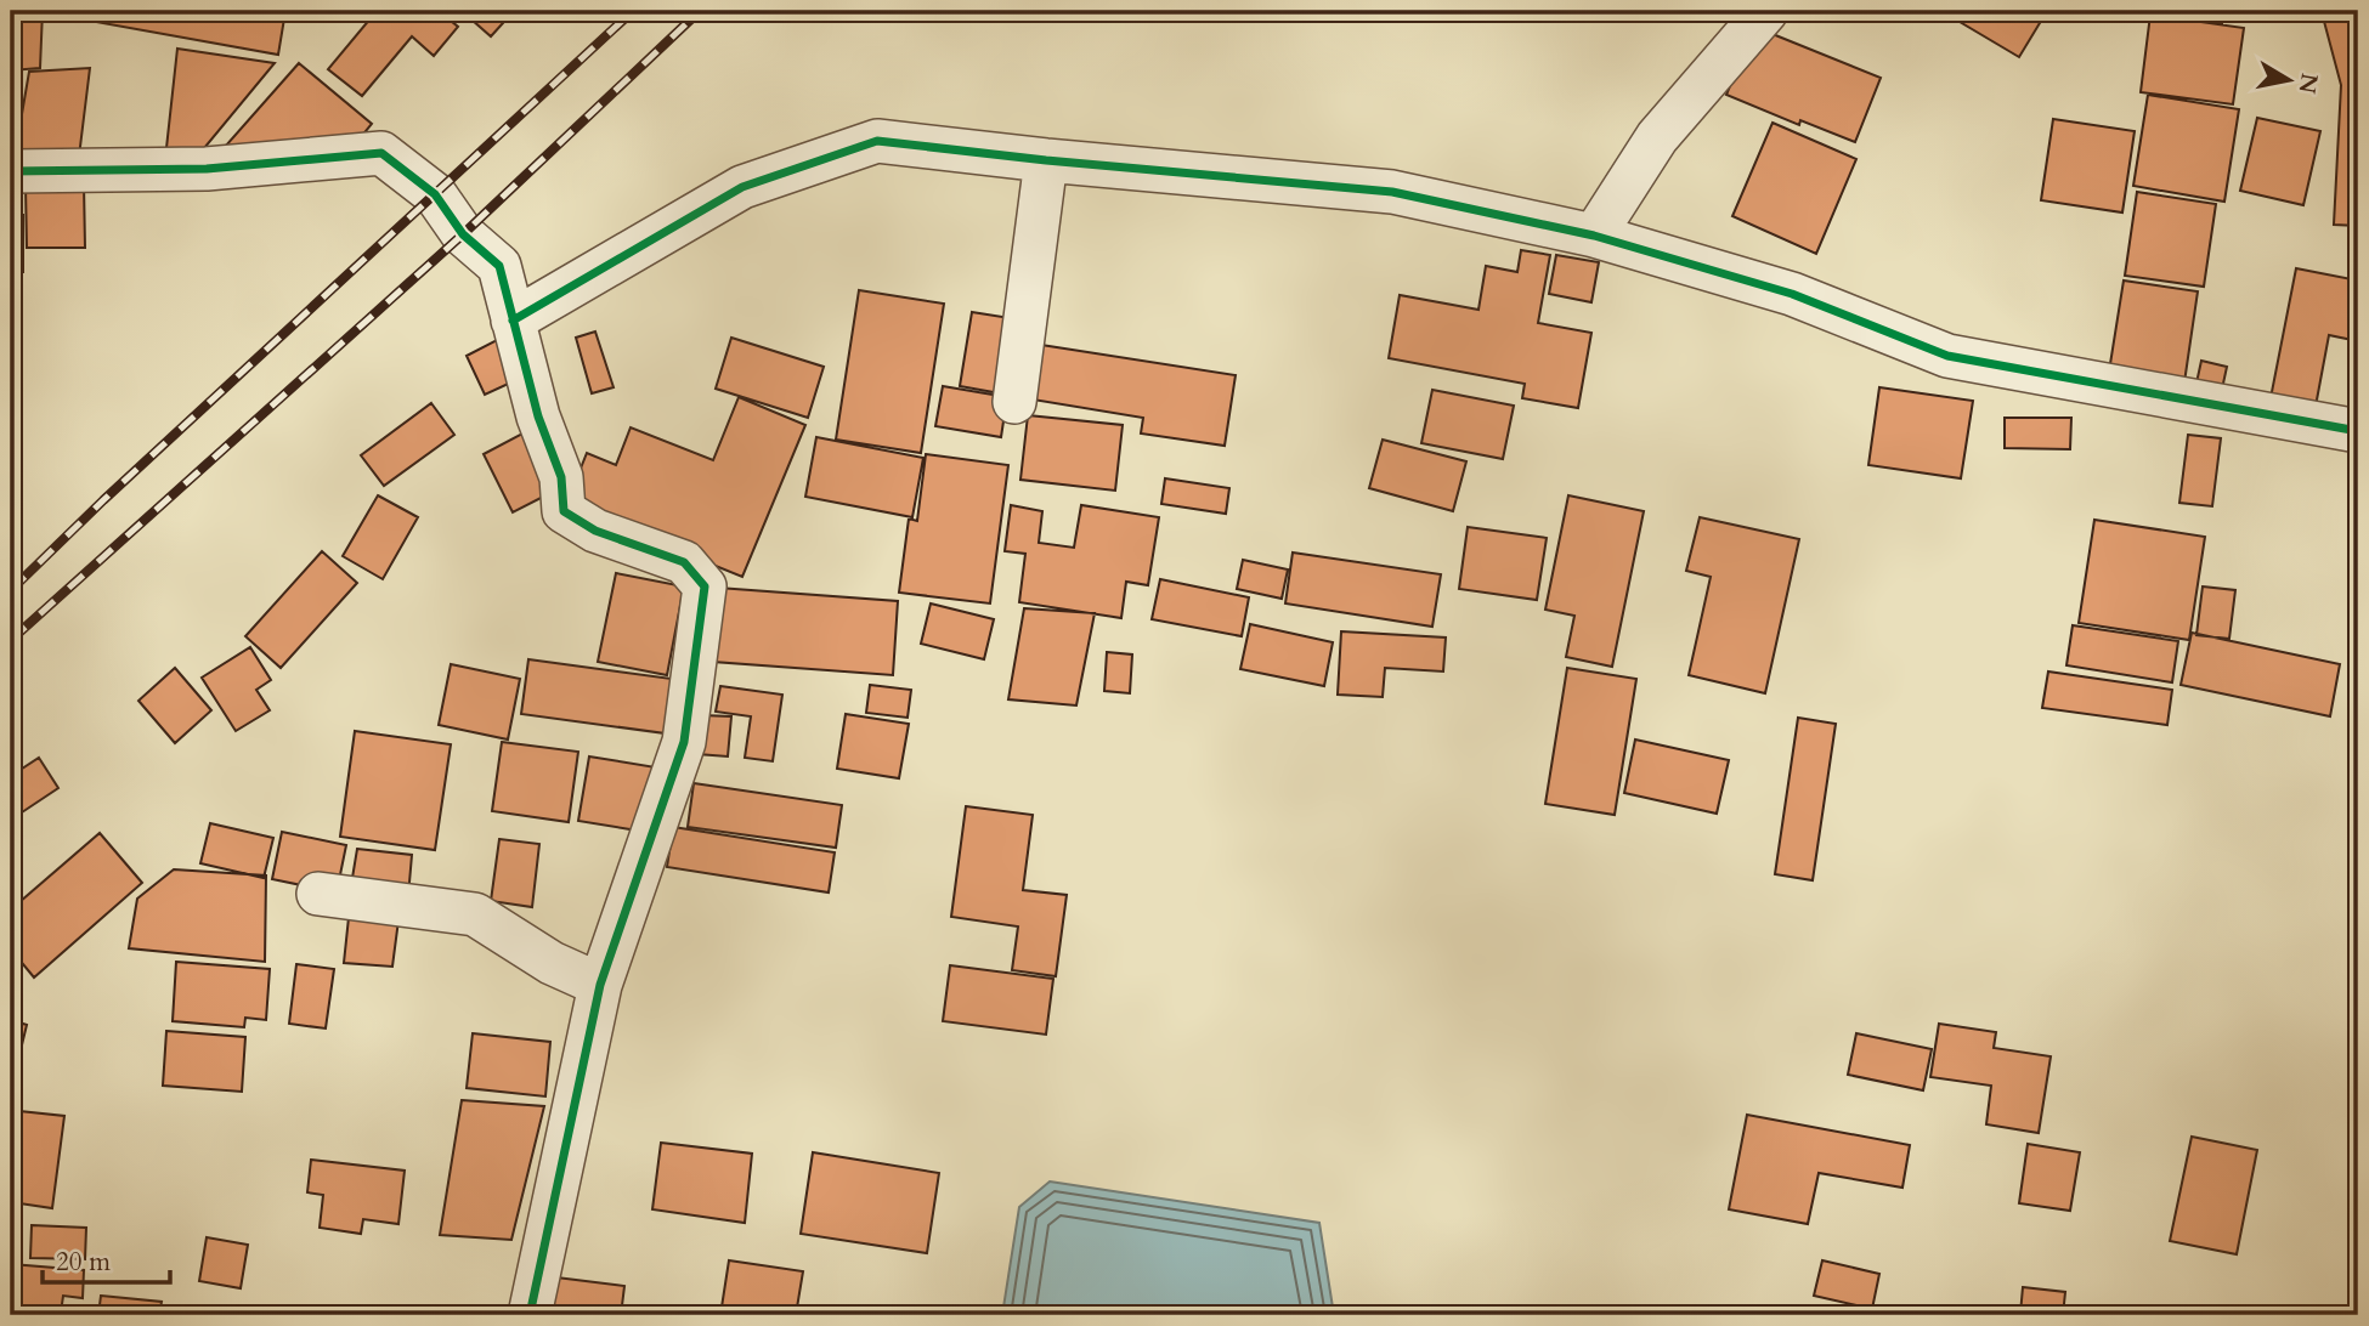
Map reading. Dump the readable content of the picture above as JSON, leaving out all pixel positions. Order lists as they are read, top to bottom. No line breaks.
{"scale_bar":"20 m","north":"right"}
